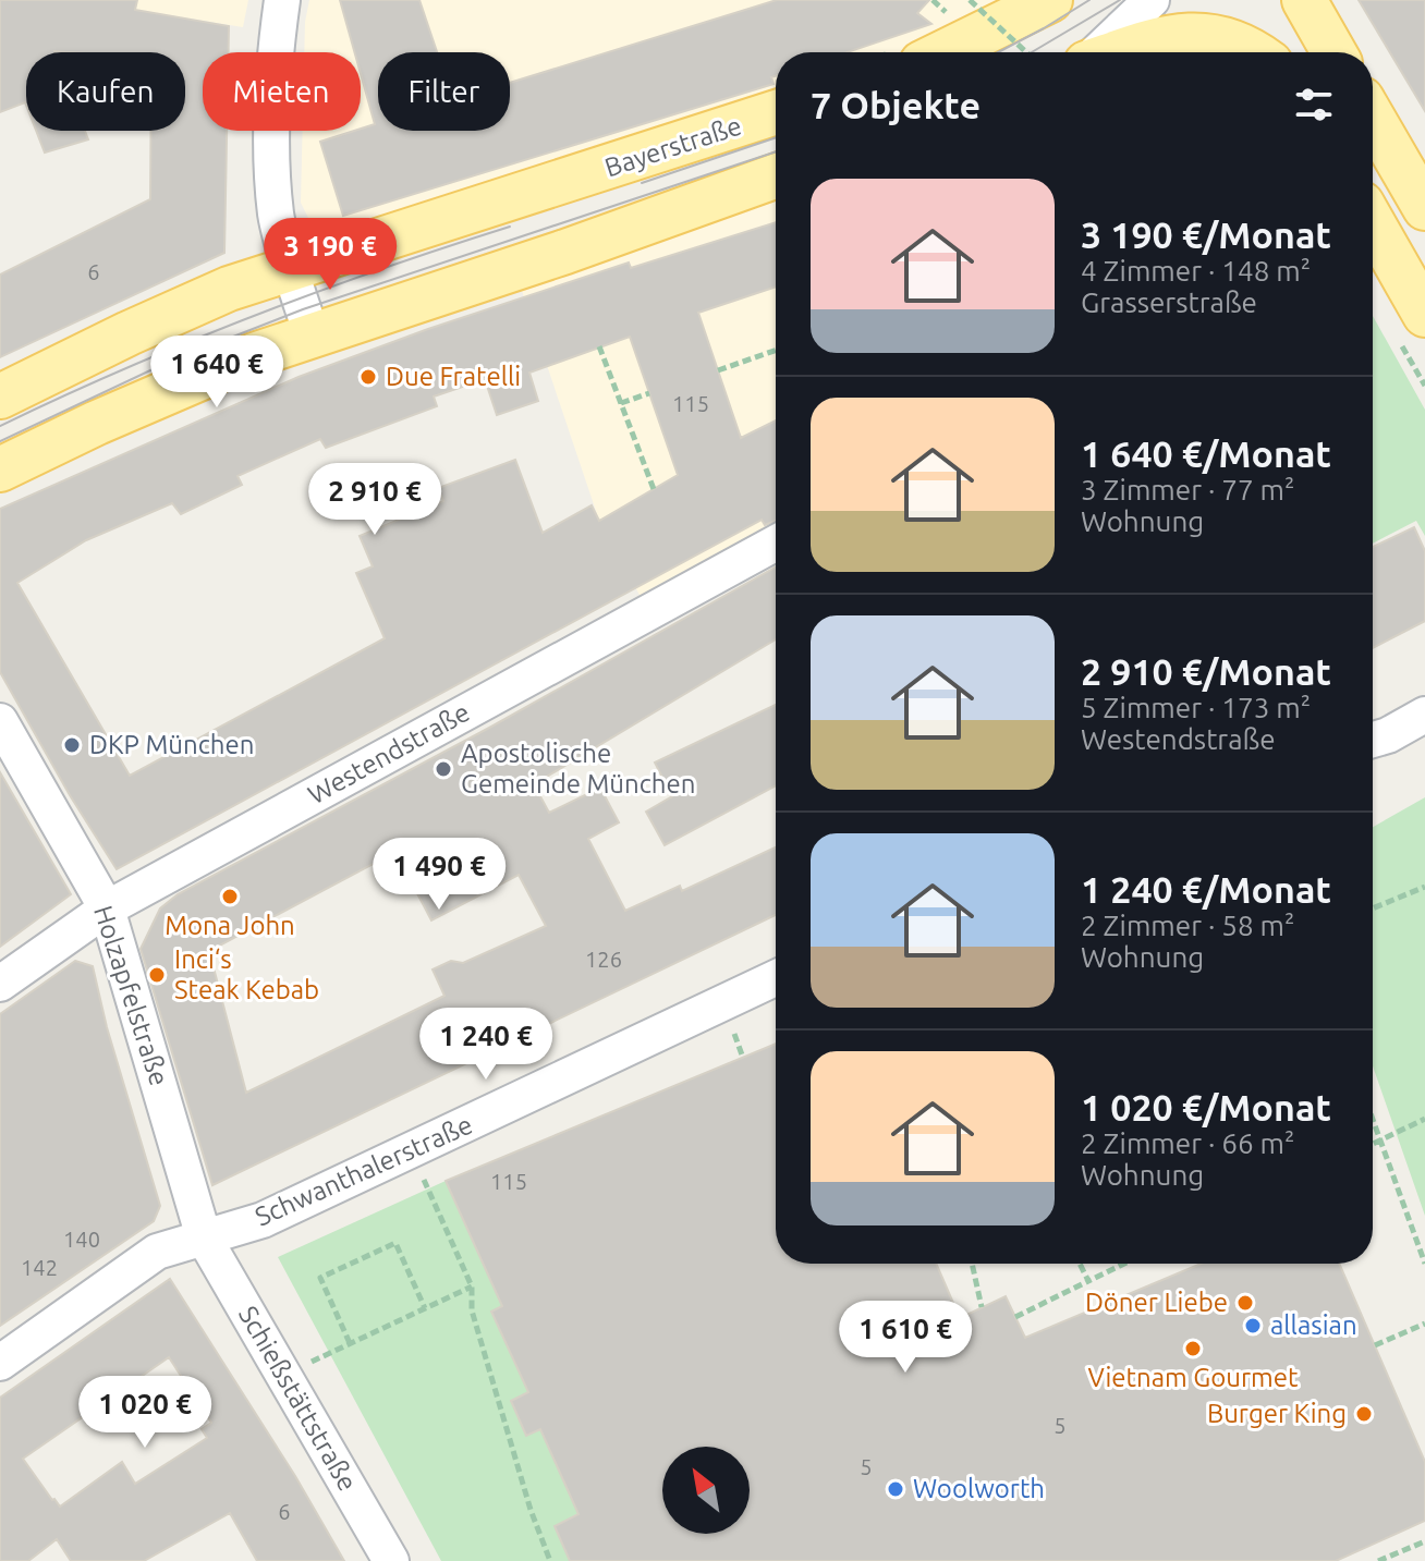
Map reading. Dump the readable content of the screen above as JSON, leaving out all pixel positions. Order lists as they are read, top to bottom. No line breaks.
{"streets":{"main road":["Bayerstraße"],"street":["Westendstraße","Holzapfelstraße","Schwanthalerstraße","Schießstättstraße"]},"crossings":[["Westendstraße","Holzapfelstraße"],["Holzapfelstraße","Schwanthalerstraße"],["Holzapfelstraße","Schießstättstraße"],["Schwanthalerstraße","Schießstättstraße"]],"places":["Due Fratelli","DKP München","Apostolische Gemeinde München","Mona John","Inci‘s Steak Kebab","Döner Liebe","allasian","Vietnam Gourmet","Burger King","Woolworth"],"house_numbers":["6","115","126","115","140","142","5","5","6"],"north":"top left","page":{"chip":["Kaufen","Mieten","Filter"],"heading":"7 Objekte","list":[{"name":"3 190 €/Monat","note":"4 Zimmer · 148 m² · Grasserstraße"},{"name":"1 640 €/Monat","note":"3 Zimmer · 77 m² · Wohnung"},{"name":"2 910 €/Monat","note":"5 Zimmer · 173 m² · Westendstraße"},{"name":"1 240 €/Monat","note":"2 Zimmer · 58 m² · Wohnung"},{"name":"1 020 €/Monat","note":"2 Zimmer · 66 m² · Wohnung"}],"price":["3 190 €","1 640 €","2 910 €","1 490 €","1 240 €","1 610 €","1 020 €"]}}
